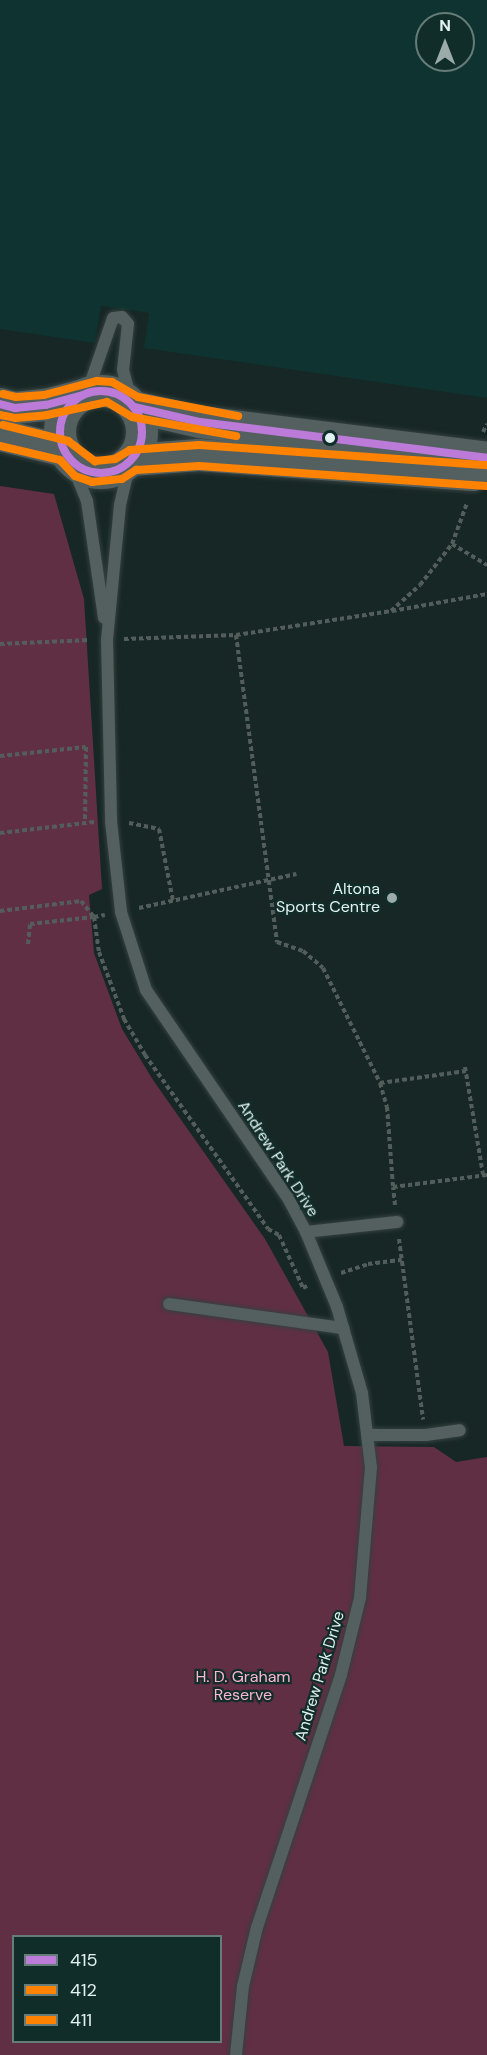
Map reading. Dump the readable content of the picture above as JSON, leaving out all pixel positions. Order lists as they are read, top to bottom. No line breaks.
{"streets":{"lane":["Andrew Park Drive"]},"parks":["H. D. Graham Reserve"],"places":["Altona Sports Centre"],"lines":["transit line 411","transit line 415","transit line 412"],"legend":["415","412","411"],"north":"top"}
